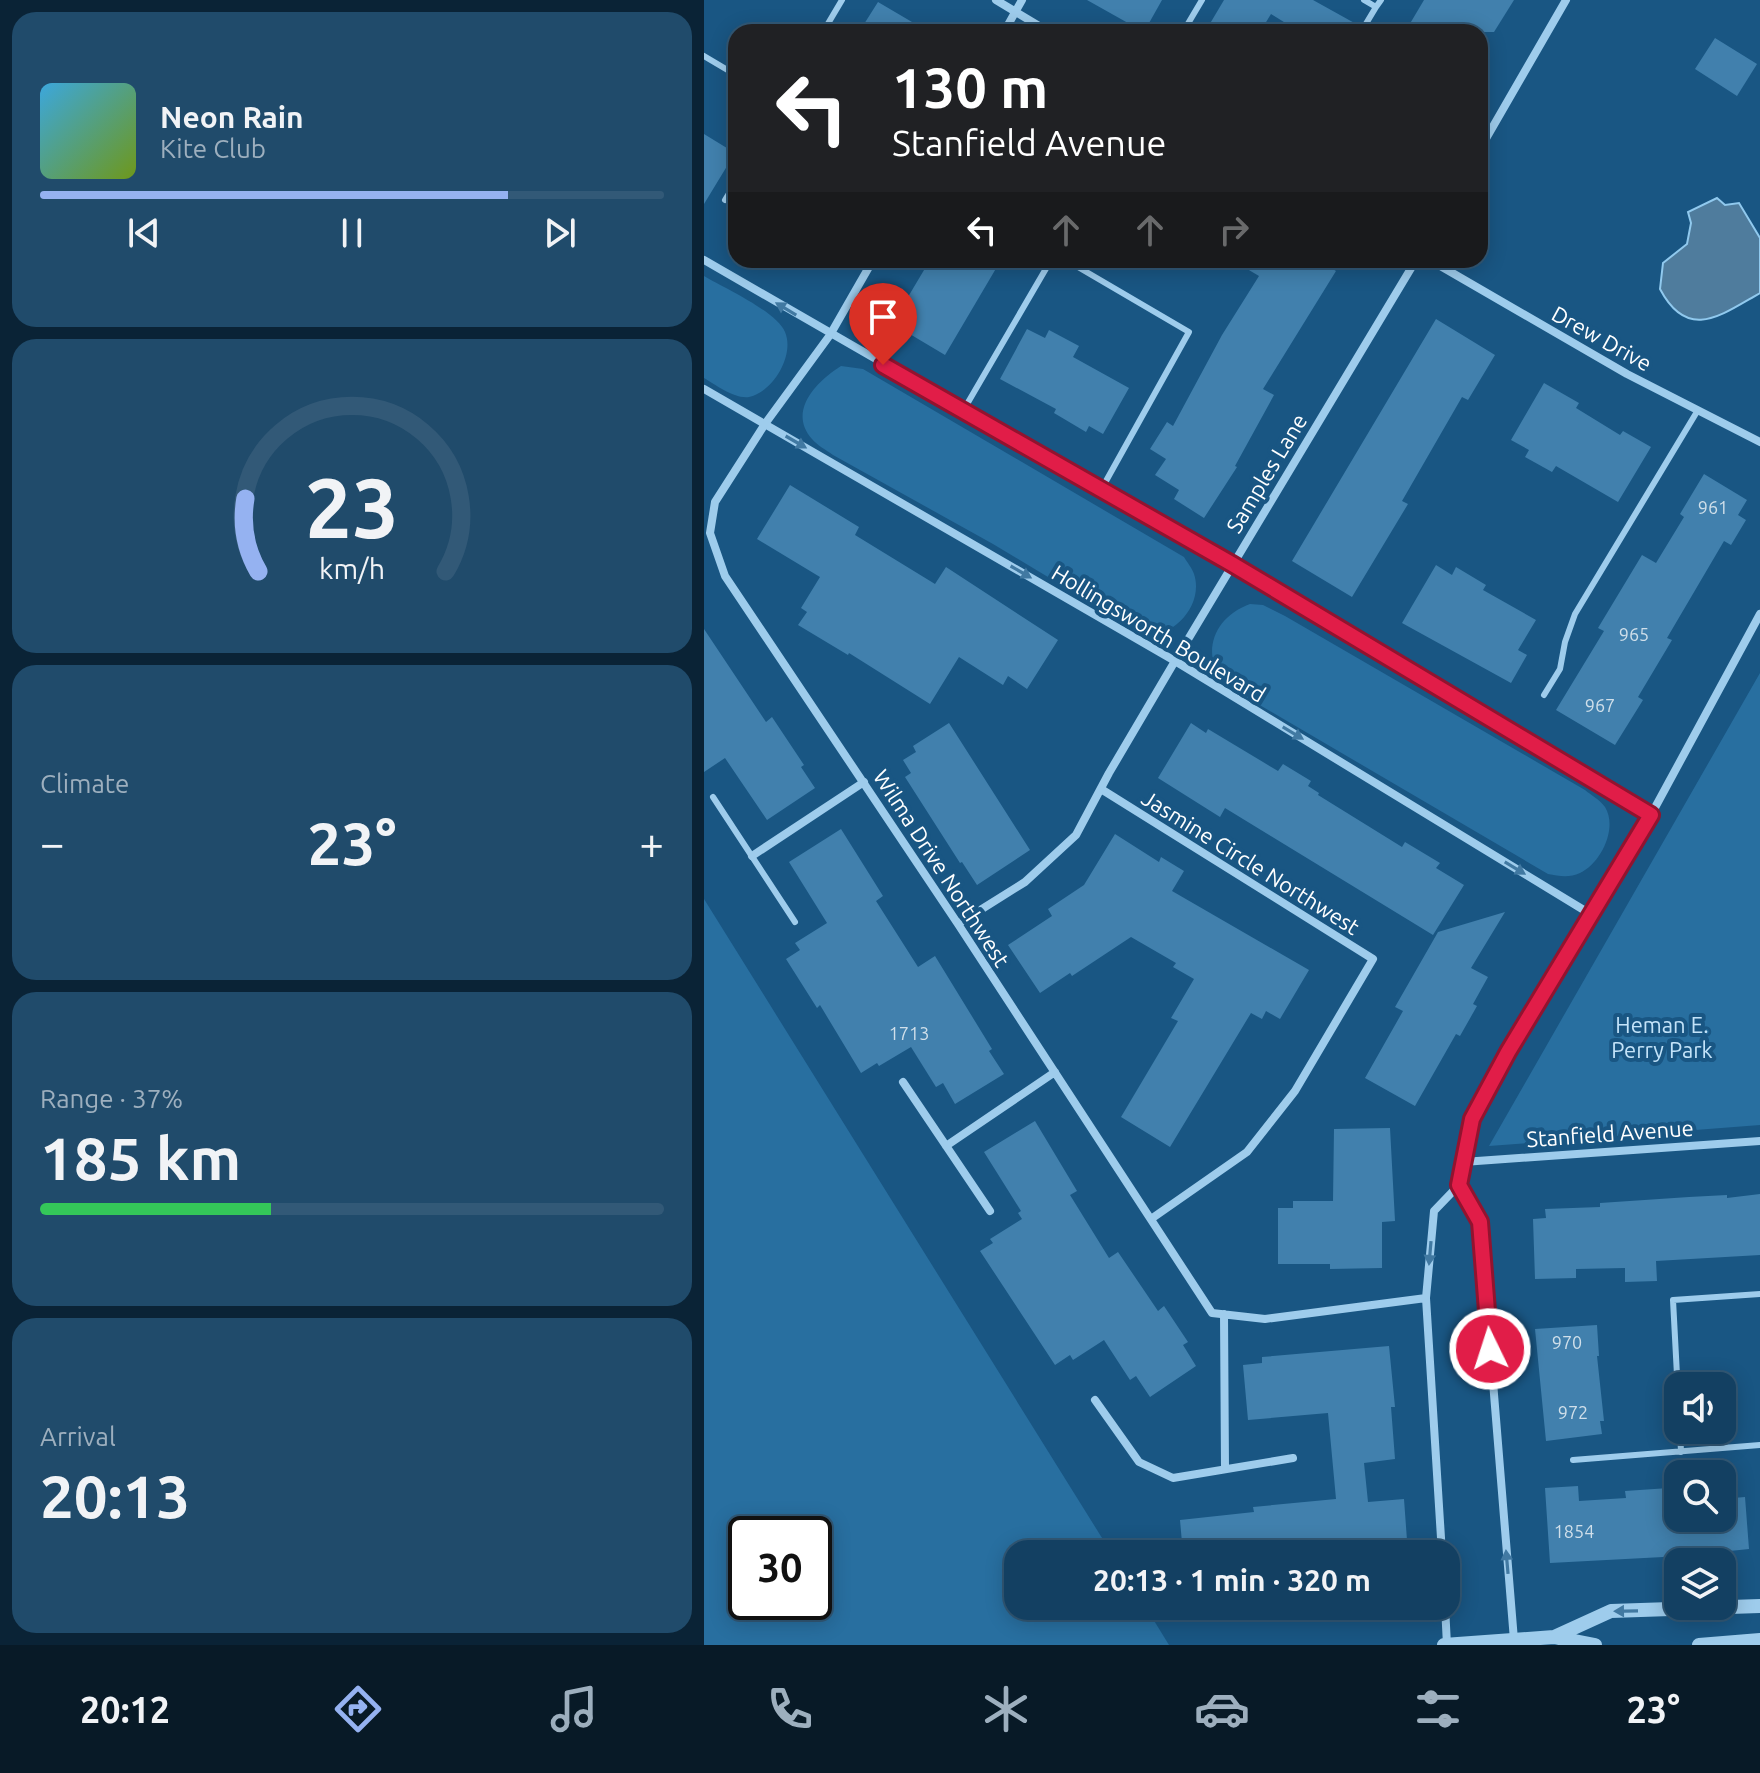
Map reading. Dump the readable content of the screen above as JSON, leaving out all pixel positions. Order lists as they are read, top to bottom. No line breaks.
{"streets":{"street":["Drew Drive","Samples Lane","Hollingsworth Boulevard","Jasmine Circle Northwest","Wilma Drive Northwest","Stanfield Avenue"]},"crossings":[["Samples Lane","Hollingsworth Boulevard"],["Samples Lane","Jasmine Circle Northwest"],["Samples Lane","Wilma Drive Northwest"],["Hollingsworth Boulevard","Wilma Drive Northwest"],["Jasmine Circle Northwest","Wilma Drive Northwest"]],"one_way":["Hollingsworth Boulevard"],"parks":["Heman E. Perry Park"],"house_numbers":["961","965","967","1713","970","972","1854"],"page":{"turn":["130 m","Stanfield Avenue"],"song":["Neon Rain","Kite Club"],"tile":["Climate",["Range · 37%","185 km"],["Arrival","20:13"]],"heat":["−","23°","+"],"limit":"30","trip":"20:13 · 1 min · 320 m","tabs":["20:12","23°"],"gauge":["23","km/h"]}}
